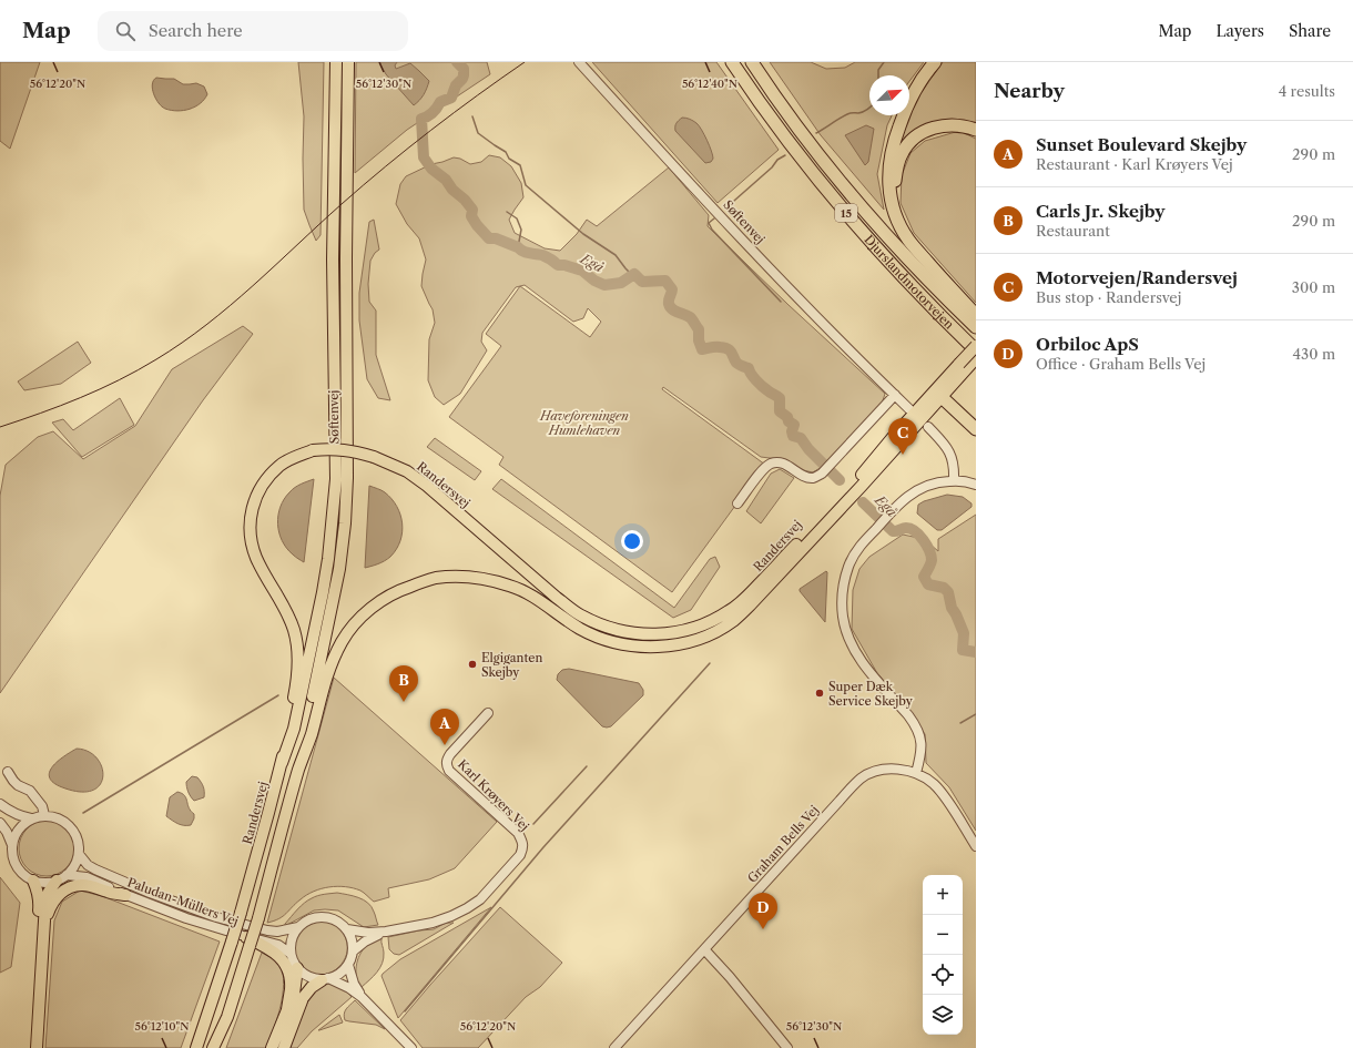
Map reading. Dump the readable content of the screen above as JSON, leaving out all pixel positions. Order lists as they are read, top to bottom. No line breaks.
{"streets":{"highway":["15","Djurslandmotorvejen"],"main road":["Søftenvej","Randersvej"],"street":["Karl Krøyers Vej","Graham Bells Vej","Paludan-Müllers Vej"]},"crossings":[["Søftenvej","Randersvej"],["Randersvej","Paludan-Müllers Vej"],["Karl Krøyers Vej","Paludan-Müllers Vej"]],"water":["Egå"],"parks":["Haveforeningen Humlehaven"],"places":["Elgiganten Skejby","Super Dæk Service Skejby"],"north":"top right","page":{"header":"Map","search":"Search here","nav":["Map","Layers","Share"],"heading":["Nearby","4 results"],"list":[{"mark":"A","name":"Sunset Boulevard Skejby","note":"Restaurant · Karl Krøyers Vej","value":"290 m"},{"mark":"B","name":"Carls Jr. Skejby","note":"Restaurant","value":"290 m"},{"mark":"C","name":"Motorvejen/Randersvej","note":"Bus stop · Randersvej","value":"300 m"},{"mark":"D","name":"Orbiloc ApS","note":"Office · Graham Bells Vej","value":"430 m"}],"pins":["C","B","A","D"],"map_buttons":["+","−"]},"coordinates":["56°12'20\"N","56°12'30\"N","56°12'40\"N","56°12'10\"N"]}
